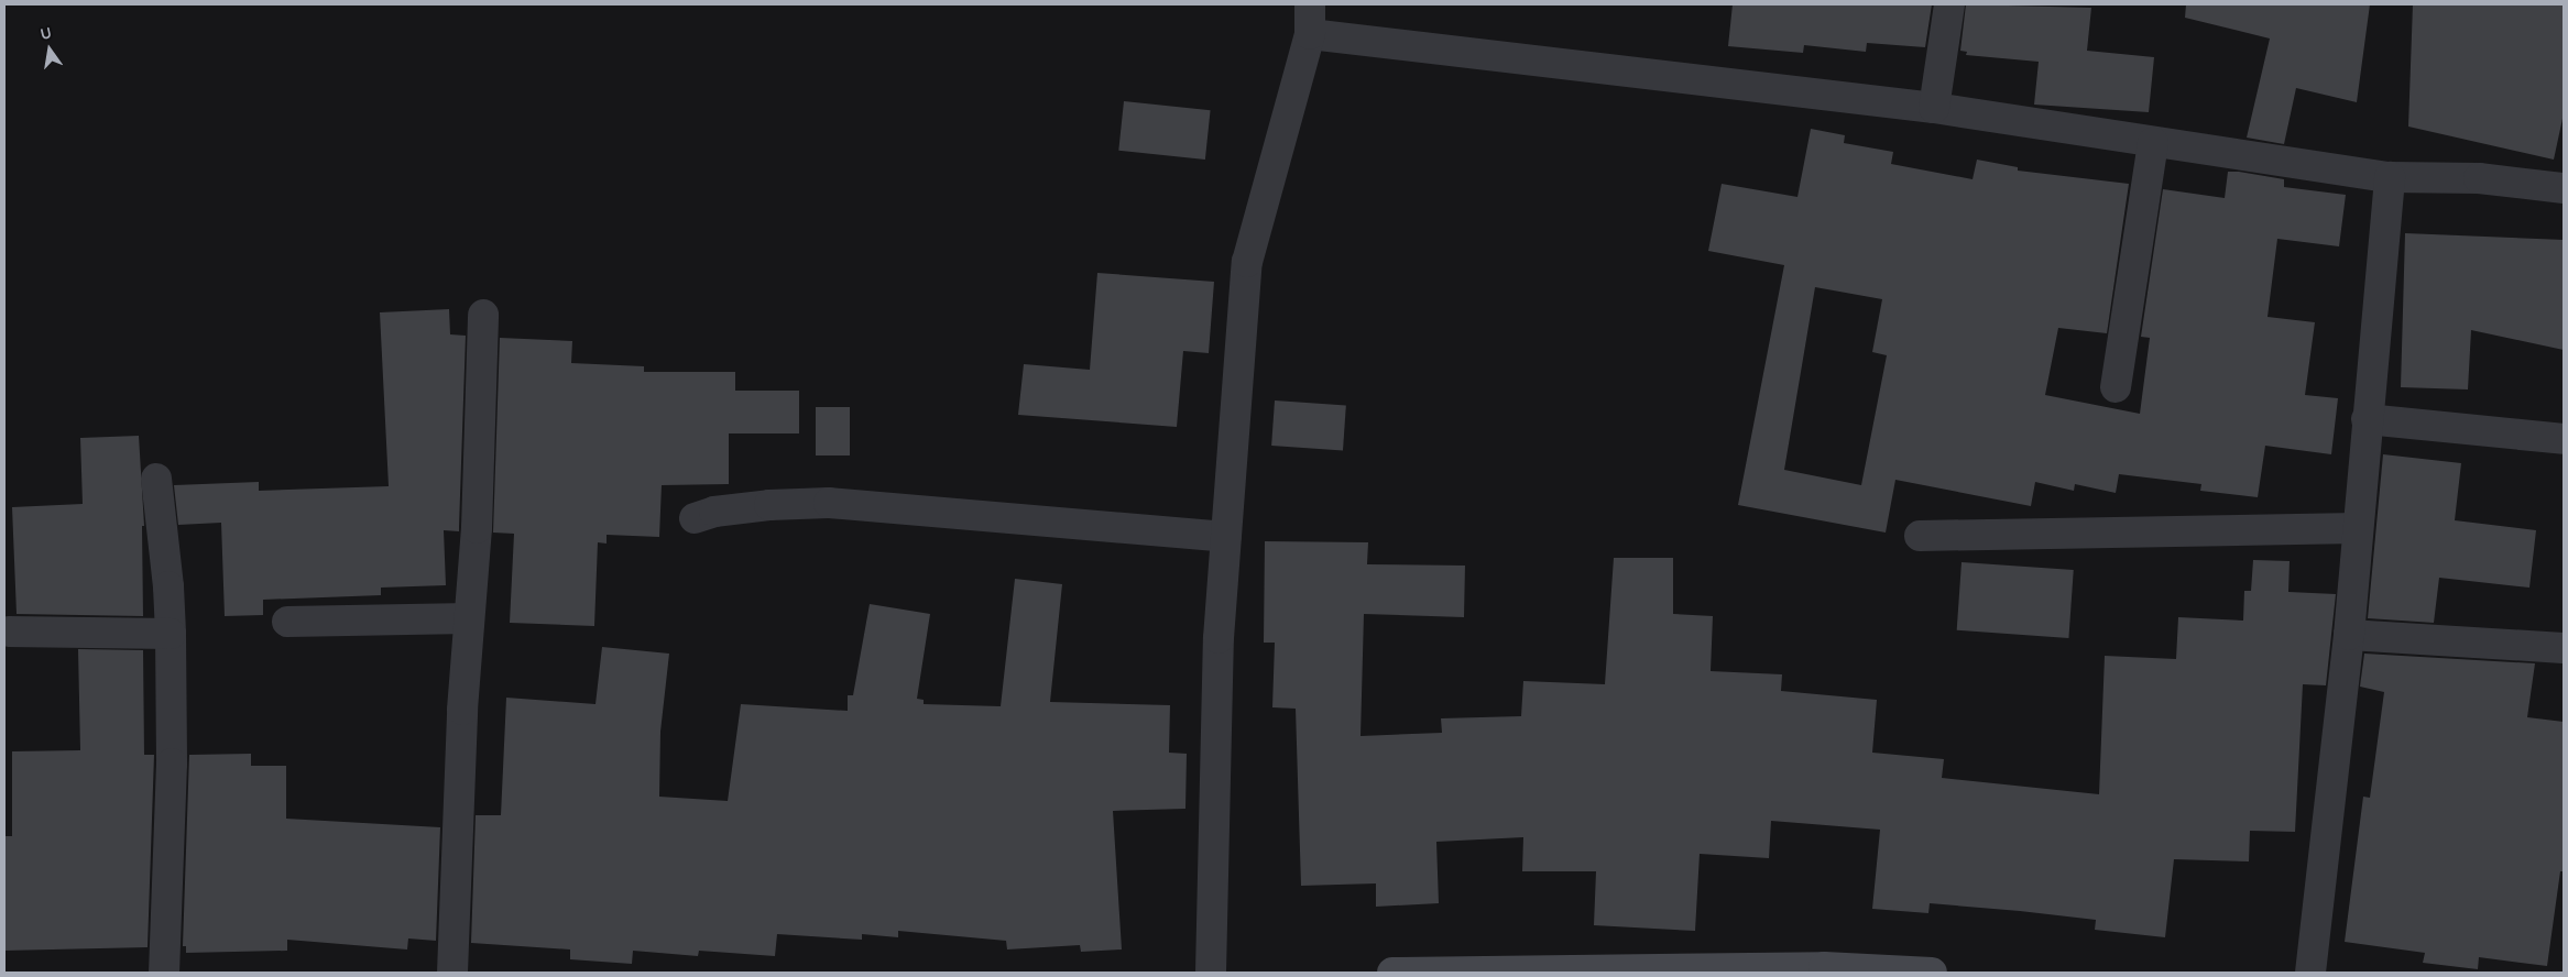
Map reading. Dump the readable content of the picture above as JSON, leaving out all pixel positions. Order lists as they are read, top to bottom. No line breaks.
{"north":"top"}
